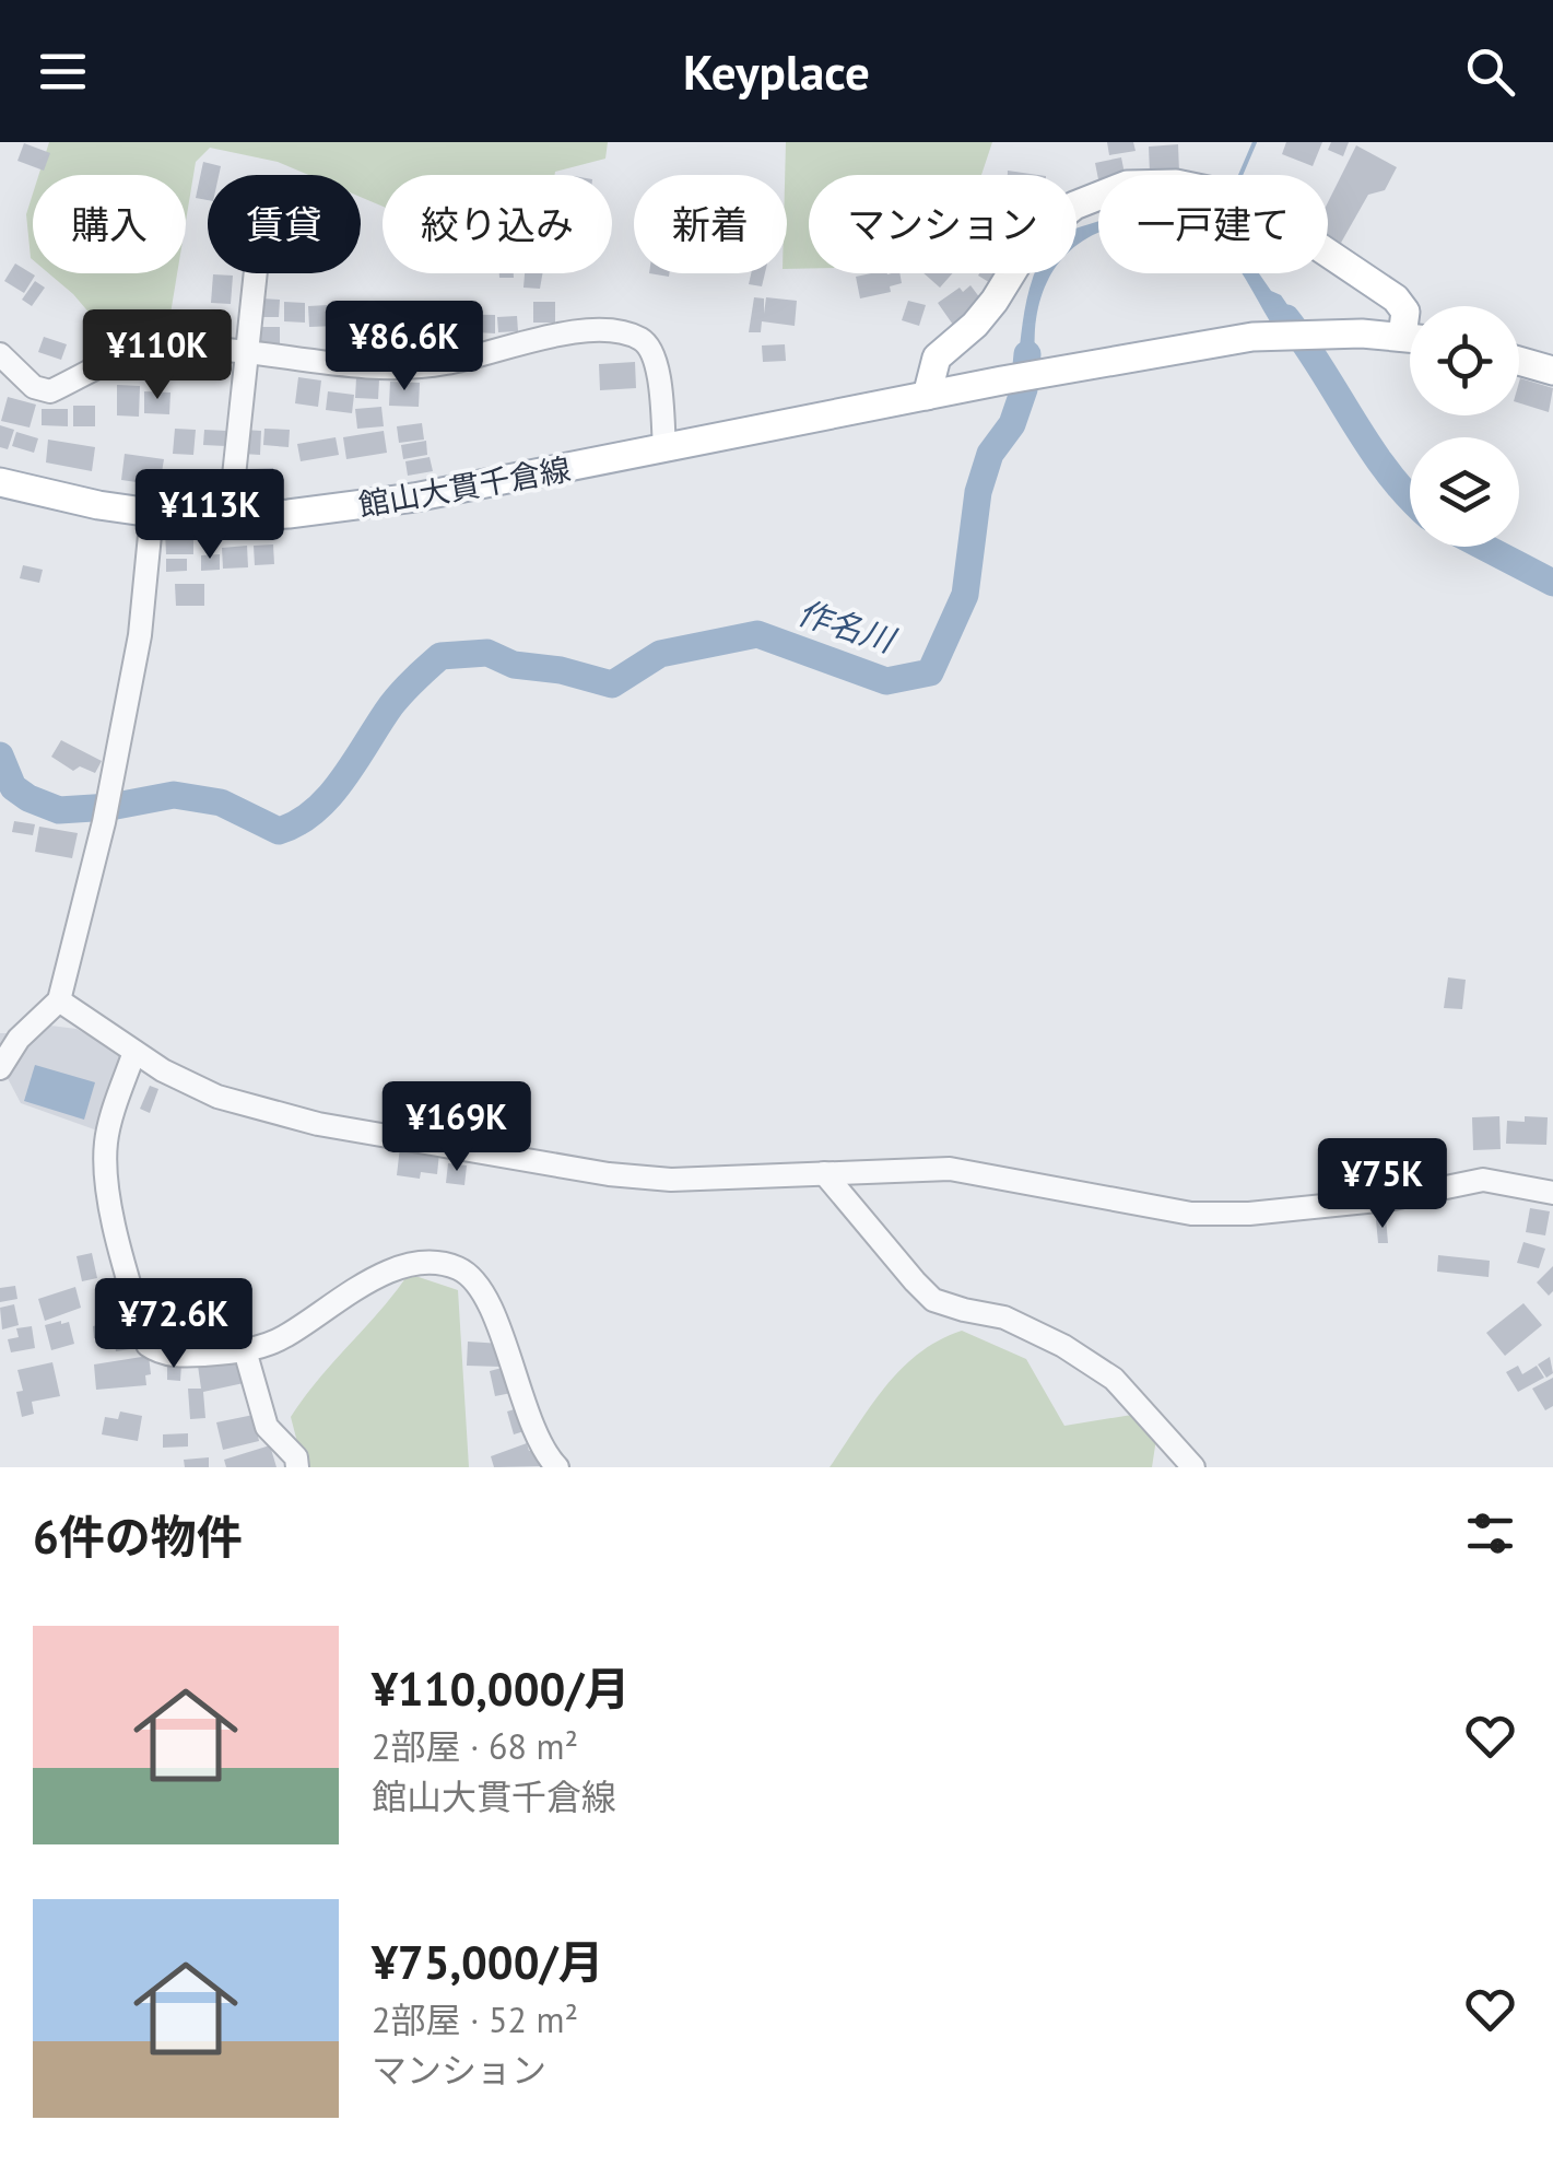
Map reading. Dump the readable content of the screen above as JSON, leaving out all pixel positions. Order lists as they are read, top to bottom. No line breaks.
{"streets":{"main road":["館山大貫千倉線"]},"water":["作名川"],"page":{"header":"Keyplace","chip":["購入","賃貸","絞り込み","新着","マンション","一戸建て"],"price":["¥86.6K","¥110K","¥113K","¥169K","¥75K","¥72.6K"],"heading":"6件の物件","list":[{"name":"¥110,000/月","note":"2部屋 · 68 m² · 館山大貫千倉線"},{"name":"¥75,000/月","note":"2部屋 · 52 m² · マンション"}]}}
